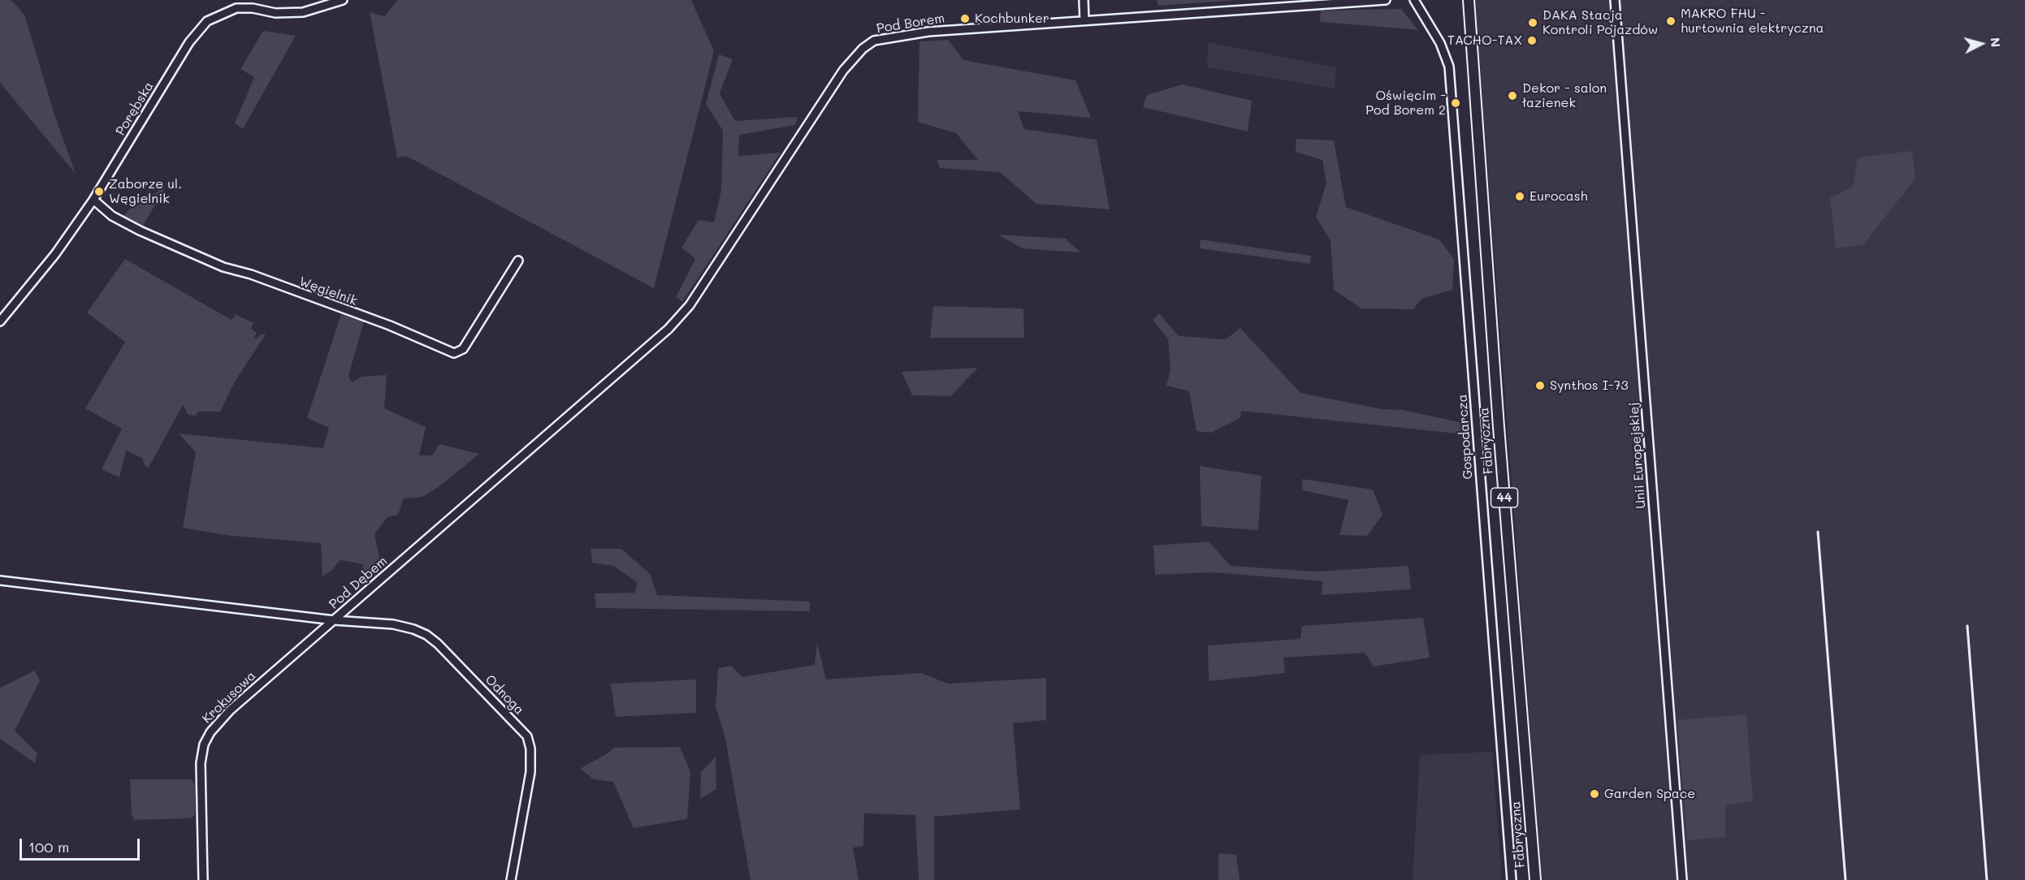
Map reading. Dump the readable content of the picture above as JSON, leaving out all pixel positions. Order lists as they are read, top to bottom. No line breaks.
{"streets":{"main road":["Fabryczna","44"],"street":["Pod Borem","Porębska","Węgielnik","Gospodarcza","Unii Europejskiej","Pod Dębem","Odnoga","Krokusowa"]},"crossings":[["Pod Borem","Pod Dębem"],["Porębska","Węgielnik"],["Pod Dębem","Odnoga"],["Pod Dębem","Krokusowa"],["Odnoga","Krokusowa"]],"places":["Kochbunker","MAKRO FHU - hurtownia elektryczna","DAKA Stacja Kontroli Pojazdów","TACHO-TAX","Dekor - salon łazienek","Oświęcim - Pod Borem 2","Zaborze ul. Węgielnik","Eurocash","Synthos I-73","Garden Space"],"scale_bar":"100 m","north":"right"}
